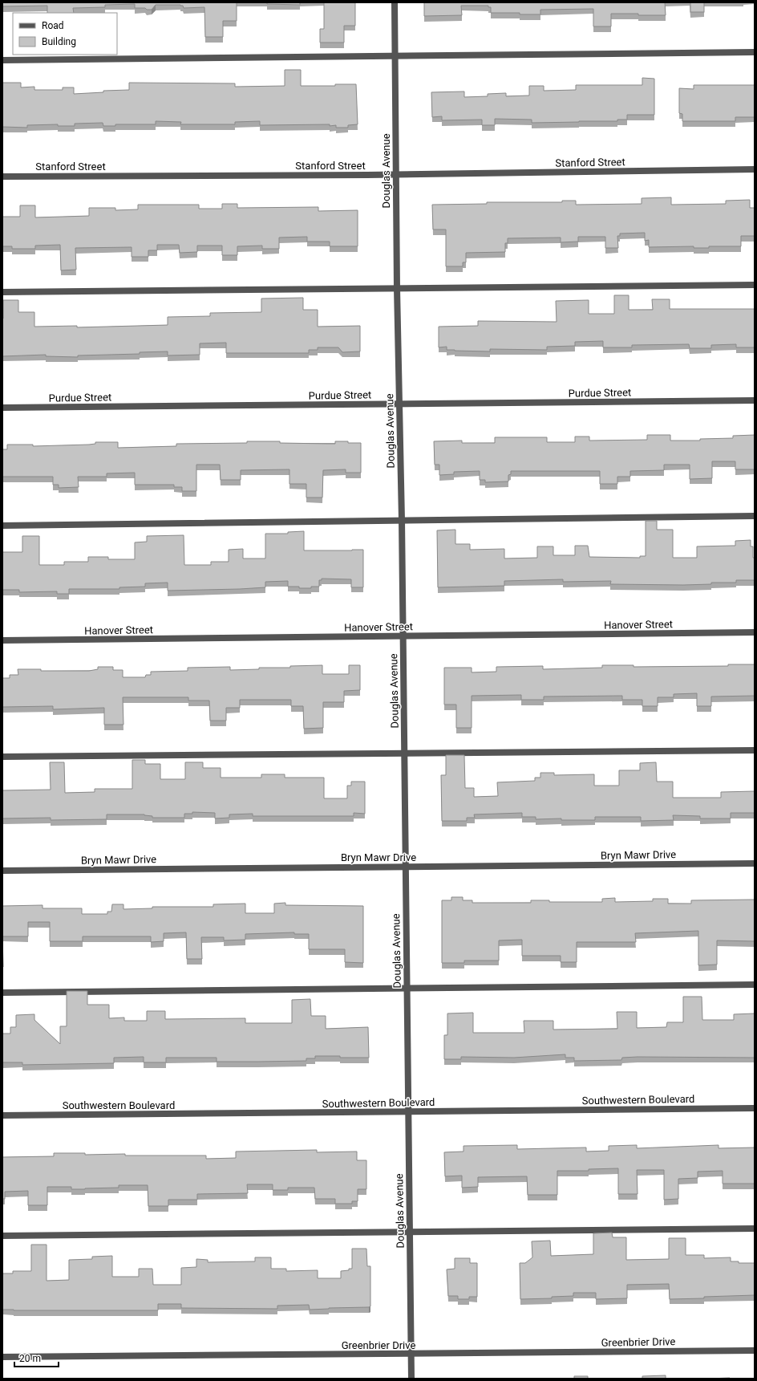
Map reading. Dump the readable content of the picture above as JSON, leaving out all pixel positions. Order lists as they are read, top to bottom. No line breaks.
{"streets":{"street":["Stanford Street","Douglas Avenue","Purdue Street","Hanover Street","Bryn Mawr Drive","Southwestern Boulevard","Greenbrier Drive"]},"crossings":[["Stanford Street","Douglas Avenue"],["Douglas Avenue","Purdue Street"],["Douglas Avenue","Hanover Street"],["Douglas Avenue","Bryn Mawr Drive"],["Douglas Avenue","Southwestern Boulevard"],["Douglas Avenue","Greenbrier Drive"]],"legend":["Road","Building"],"scale_bar":"20 m"}
